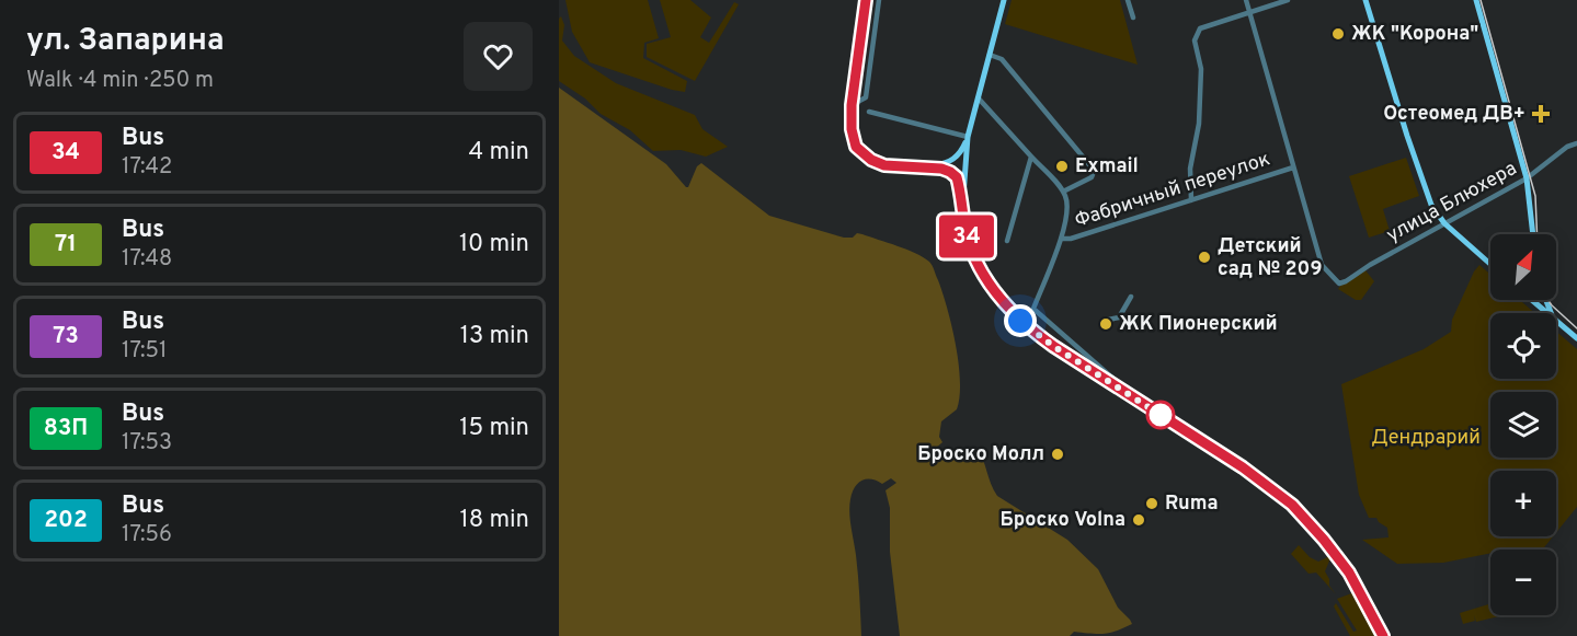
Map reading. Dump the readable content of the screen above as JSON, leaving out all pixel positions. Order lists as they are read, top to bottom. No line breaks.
{"streets":{"street":["Фабричный переулок","улица Блюхера"]},"crossings":[["Фабричный переулок","улица Блюхера"]],"parks":["Дендрарий"],"places":{"other":["ЖК \"Корона\"","Exmail","Детский сад № 209","ЖК Пионерский","Броско Молл","Ruma","Броско Volna"],"health":["Остеомед ДВ+"]},"lines":["bus line 34"],"north":"top right","page":{"heading":["ул. Запарина","Walk · 4 min · 250 m"],"on_map":"34","list":[{"mark":"34","name":"Bus","note":"17:42","value":"4 min"},{"mark":"71","name":"Bus","note":"17:48","value":"10 min"},{"mark":"73","name":"Bus","note":"17:51","value":"13 min"},{"mark":"83П","name":"Bus","note":"17:53","value":"15 min"},{"mark":"202","name":"Bus","note":"17:56","value":"18 min"}],"map_buttons":["+","−"]}}
